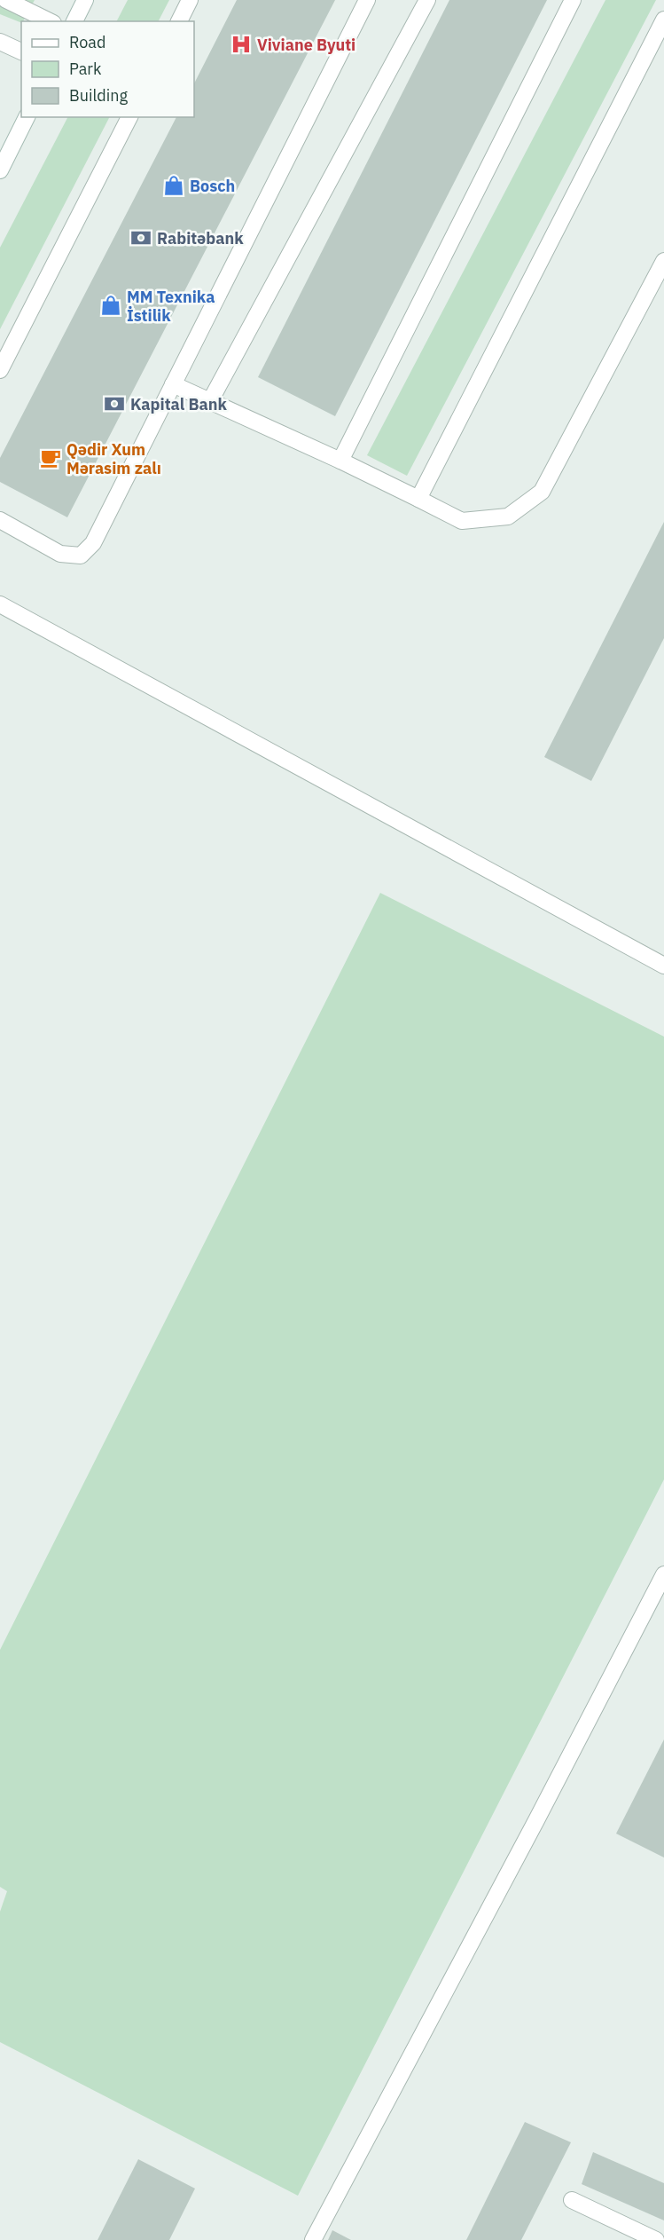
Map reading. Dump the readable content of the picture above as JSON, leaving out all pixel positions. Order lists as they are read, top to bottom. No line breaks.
{"places":{"hospital":["Viviane Byuti"],"shop":["Bosch","MM Texnika İstilik"],"bank":["Rabitəbank","Kapital Bank"],"cafe":["Qədir Xum Mərasim zalı"]},"legend":["Road","Park","Building"]}
